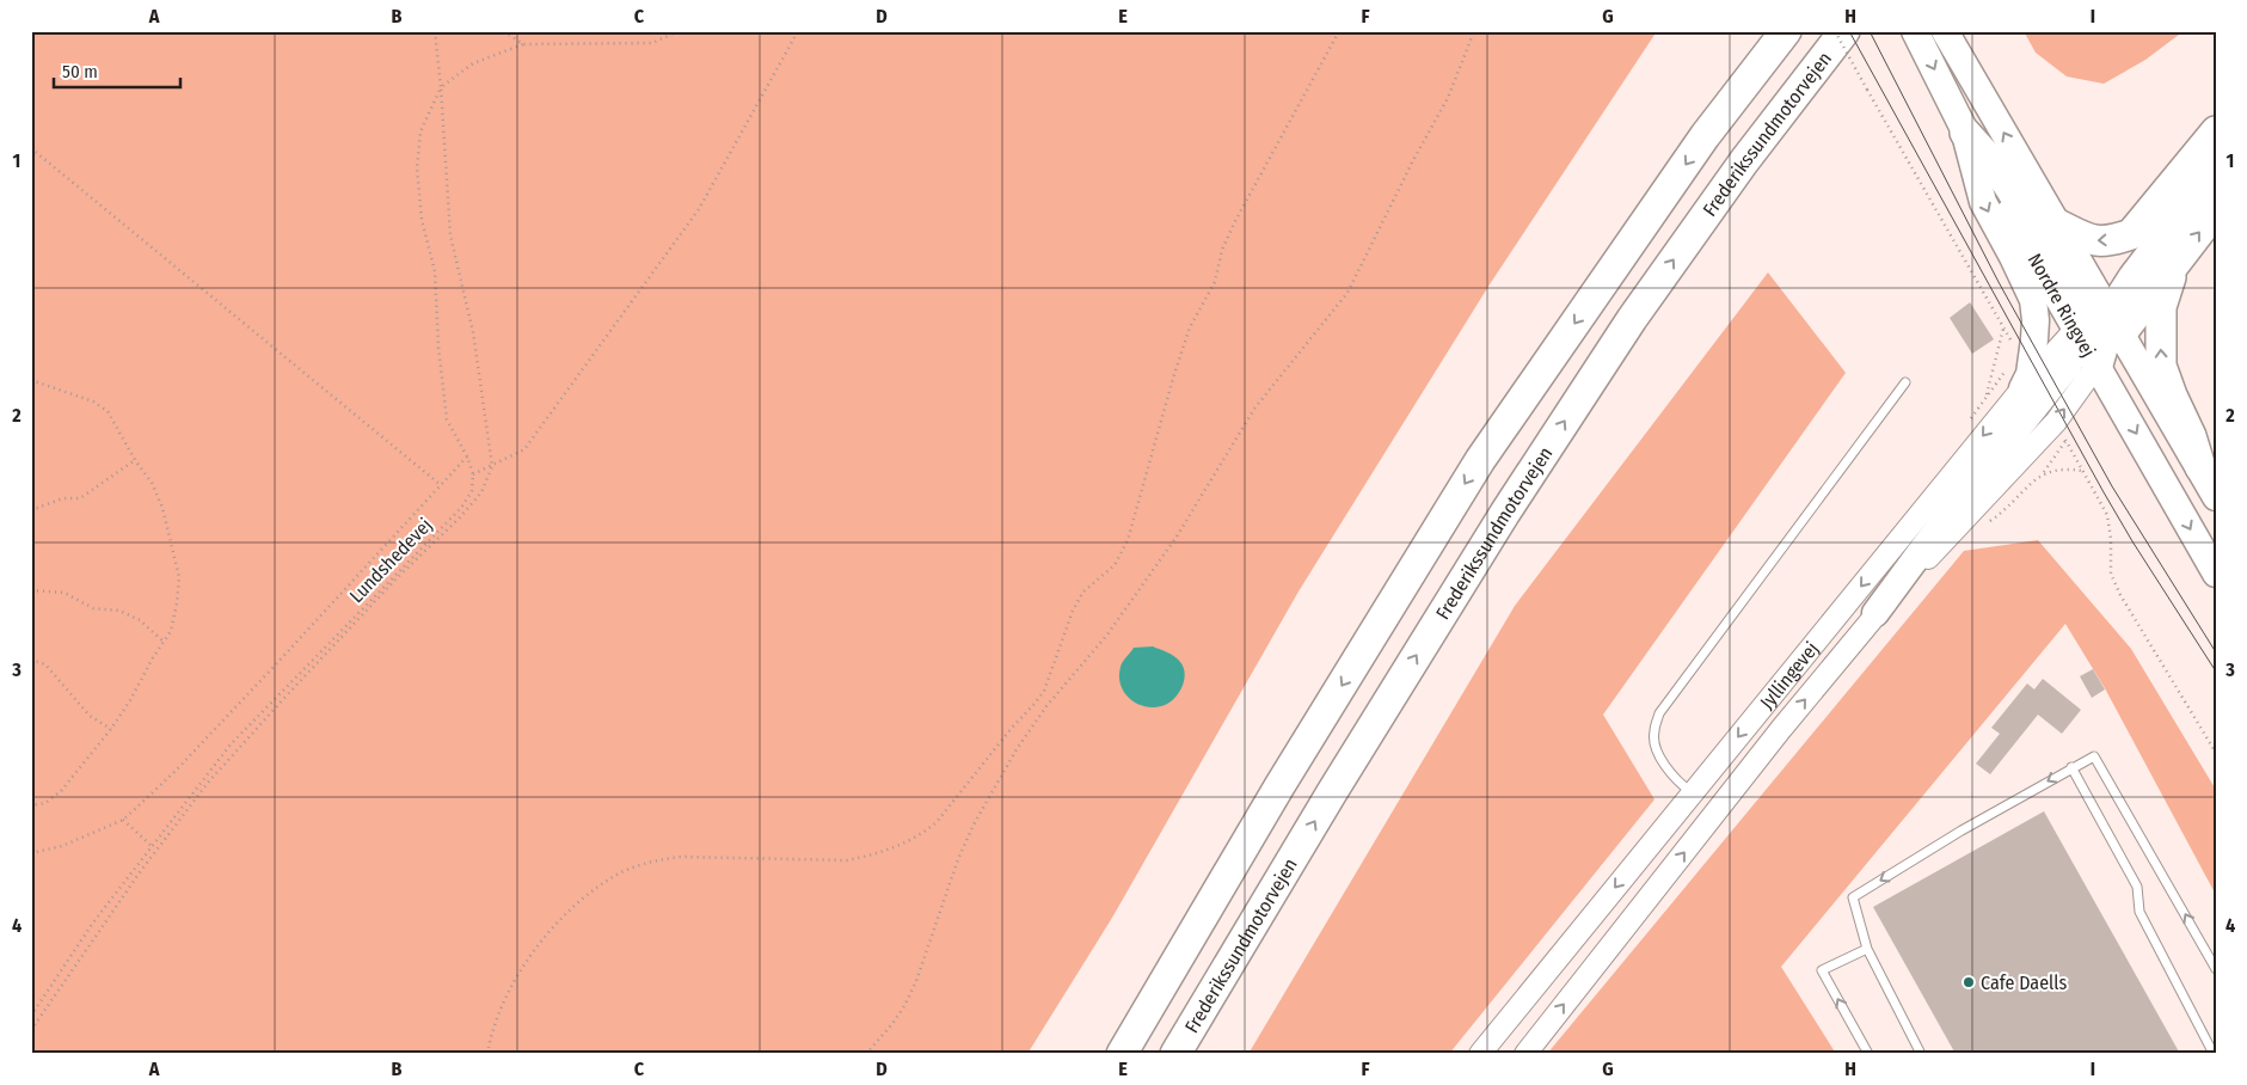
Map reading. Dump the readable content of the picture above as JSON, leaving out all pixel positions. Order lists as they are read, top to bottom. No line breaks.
{"streets":{"highway":["Frederikssundmotorvejen"],"main road":["Nordre Ringvej"],"street":["Jyllingevej"],"path":["Lundshedevej"]},"crossings":[["Nordre Ringvej","Jyllingevej"]],"places":["Cafe Daells"],"scale_bar":"50 m","grid":{"columns":["A","B","C","D","E","F","G","H","I"],"rows":["1","2","3","4"]}}
